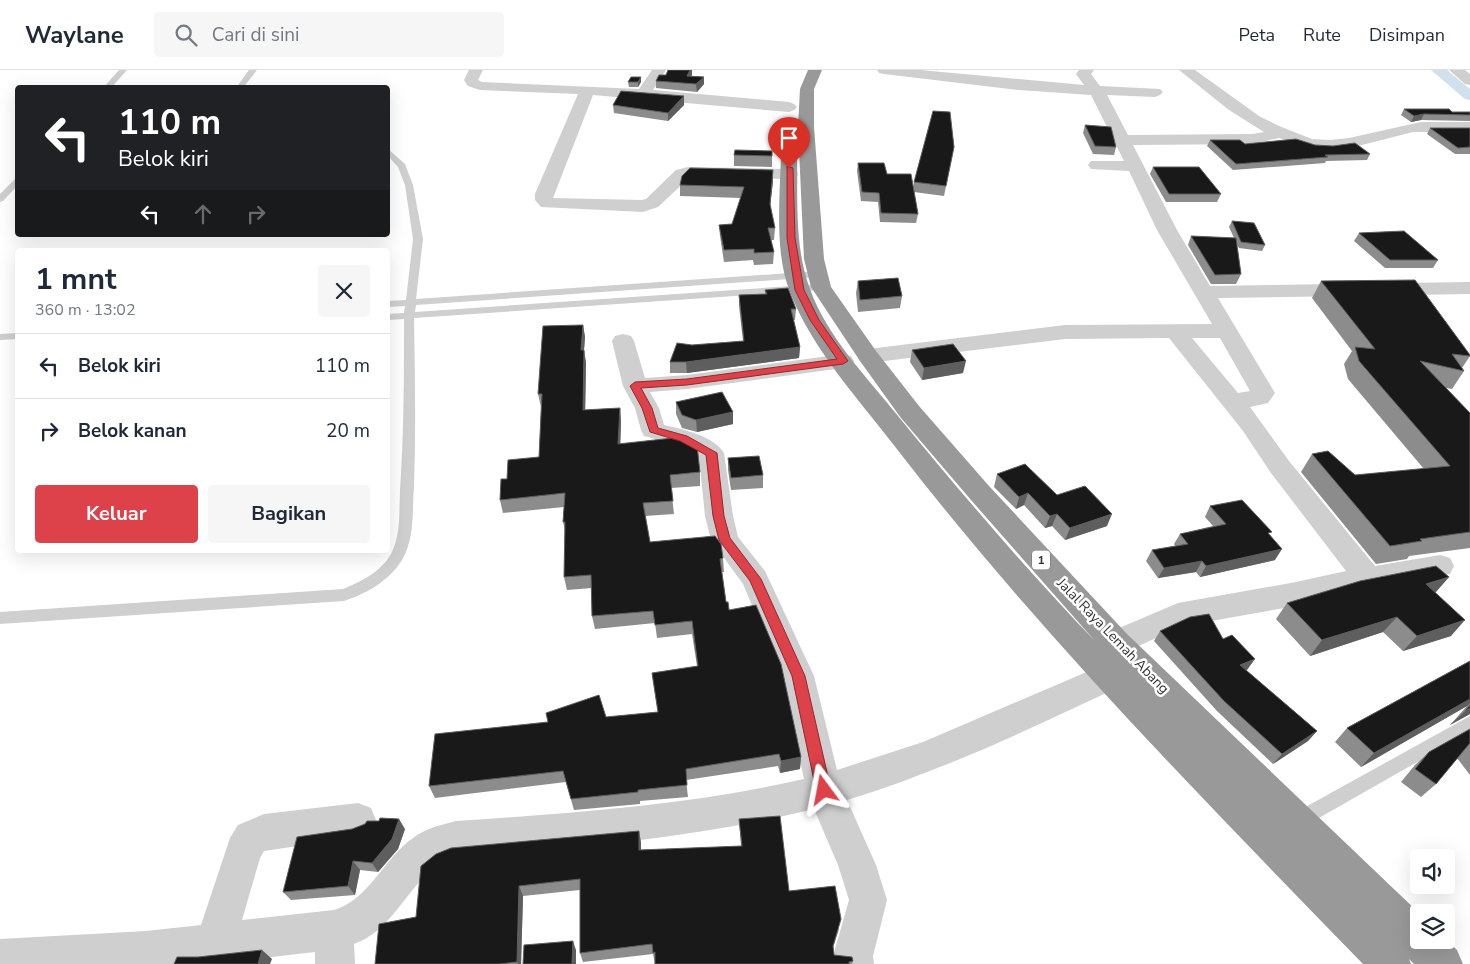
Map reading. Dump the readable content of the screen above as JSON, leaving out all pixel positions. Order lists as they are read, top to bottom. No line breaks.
{"streets":{"highway":["1","Jalal Raya Lemah Abang"]},"page":{"header":"Waylane","search":"Cari di sini","nav":["Peta","Rute","Disimpan"],"turn":["110 m","Belok kiri"],"heading":["1 mnt","360 m · 13:02"],"list":[{"name":"Belok kiri","value":"110 m"},{"name":"Belok kanan","value":"20 m"}],"buttons":["Keluar","Bagikan"]}}
